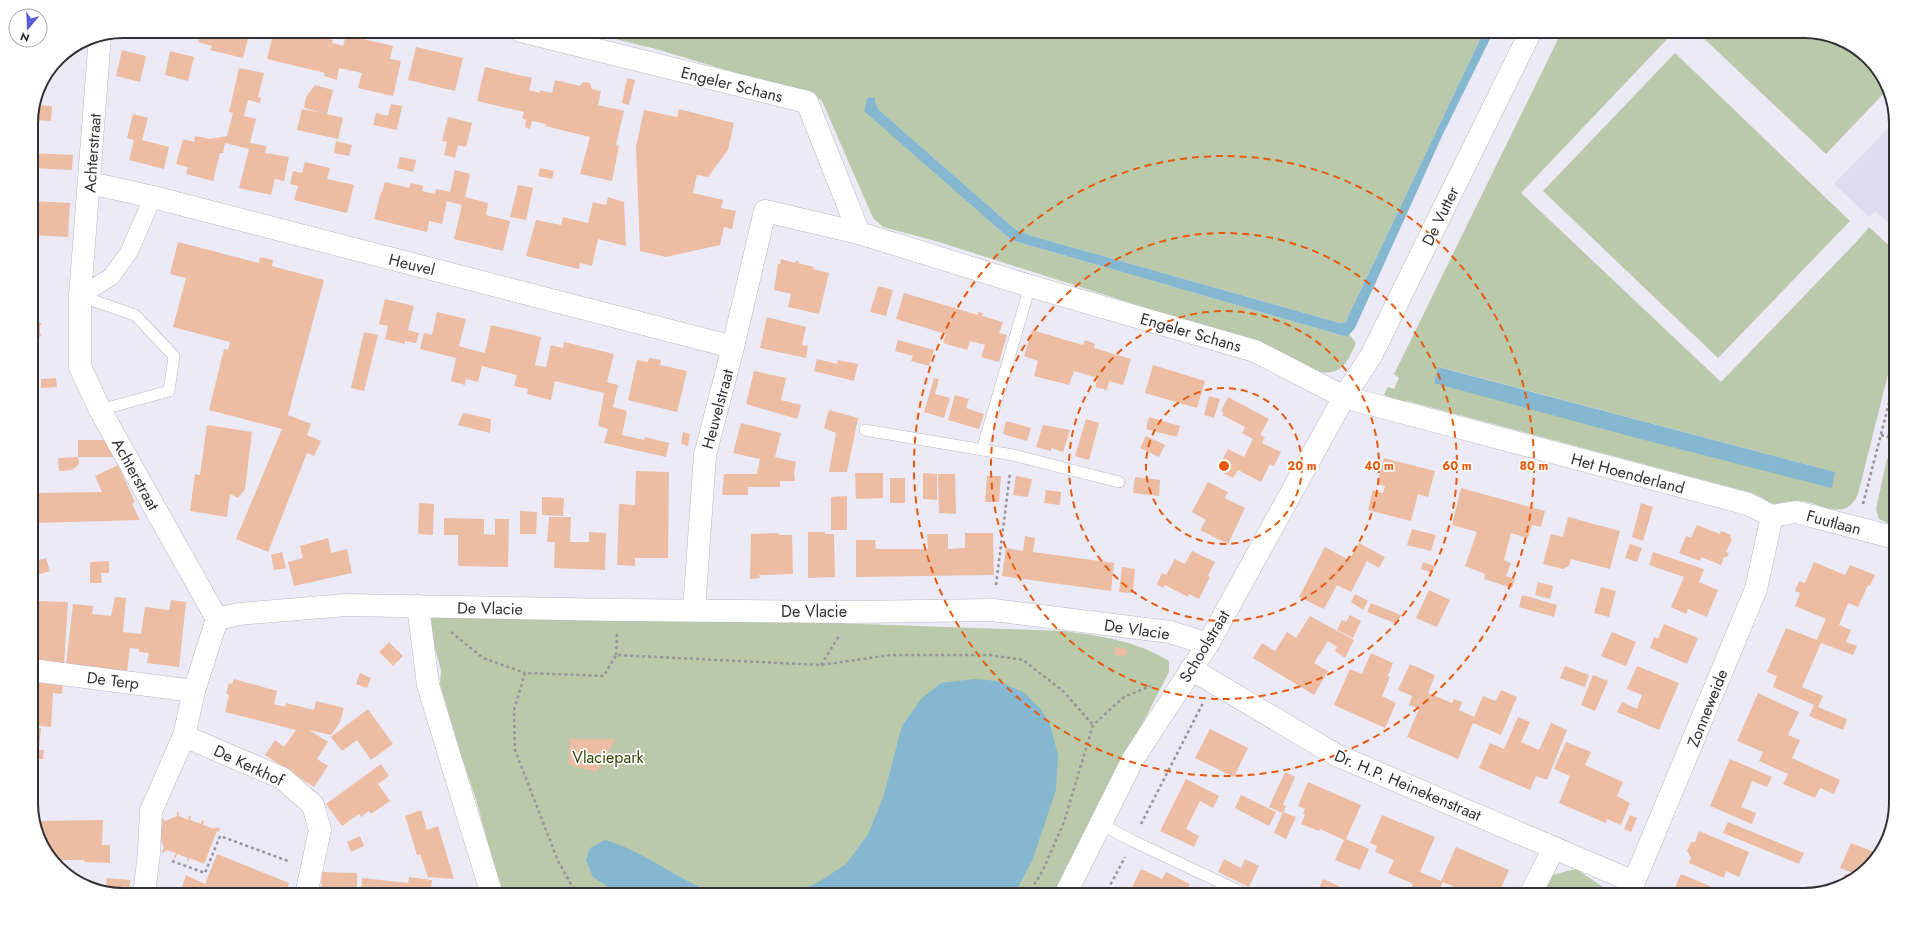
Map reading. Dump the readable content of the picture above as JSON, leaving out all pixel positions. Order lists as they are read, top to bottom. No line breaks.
{"streets":{"street":["Engeler Schans","Achterstraat","De Vutter","Heuvel","Heuvelstraat","Het Hoenderland","Fuutlaan","De Vlacie","Schoolstraat","De Terp","Zonneweide","De Kerkhof","Dr. H.P. Heinekenstraat"]},"crossings":[["Engeler Schans","De Vutter"],["Engeler Schans","Heuvelstraat"],["Engeler Schans","Het Hoenderland"],["Engeler Schans","Schoolstraat"],["Achterstraat","Heuvel"],["Achterstraat","De Vlacie"],["De Vutter","Het Hoenderland"],["De Vutter","Schoolstraat"],["Heuvel","Heuvelstraat"],["Heuvelstraat","De Vlacie"],["Het Hoenderland","Fuutlaan"],["Het Hoenderland","Schoolstraat"],["Het Hoenderland","Zonneweide"],["Fuutlaan","Zonneweide"],["De Vlacie","Schoolstraat"],["Schoolstraat","Dr. H.P. Heinekenstraat"]],"parks":["Vlaciepark"],"north":"bottom","rings":["20 m","40 m","60 m","80 m"]}
